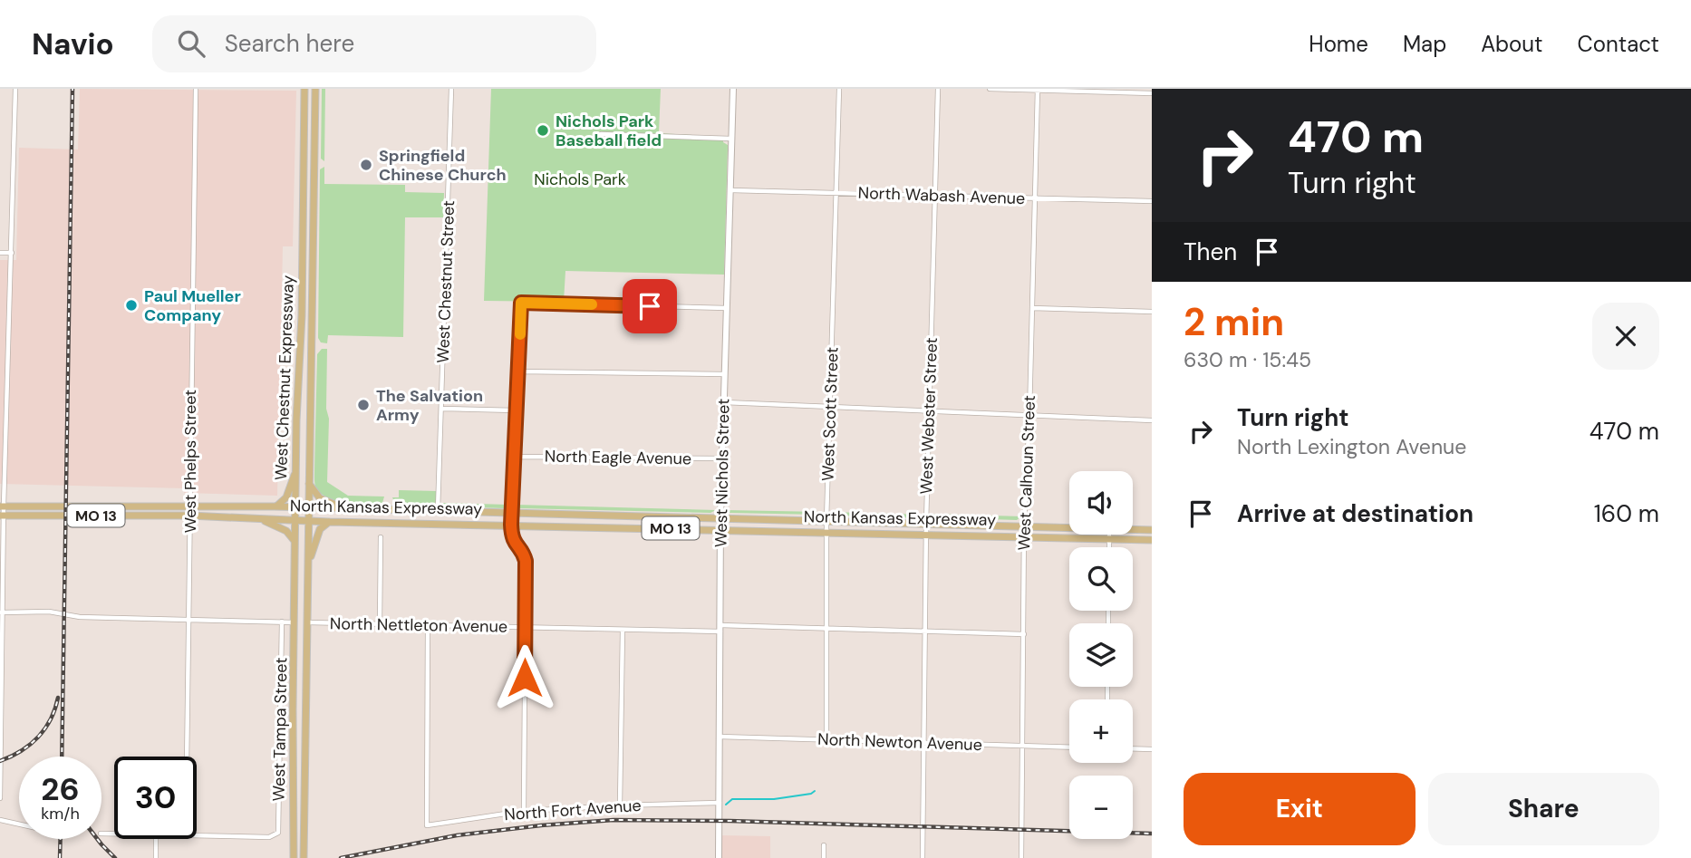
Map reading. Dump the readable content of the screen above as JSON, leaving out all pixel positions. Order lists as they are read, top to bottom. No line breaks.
{"streets":{"main road":["West Chestnut Expressway","North Kansas Expressway","MO 13"],"street":["North Wabash Avenue","West Chestnut Street","West Scott Street","West Webster Street","North Eagle Avenue","West Phelps Street","West Nichols Street","West Calhoun Street","North Nettleton Avenue","West Tampa Street","North Newton Avenue","North Fort Avenue"]},"crossings":[["North Wabash Avenue","West Scott Street"],["North Wabash Avenue","West Webster Street"],["North Wabash Avenue","West Nichols Street"],["North Wabash Avenue","West Calhoun Street"],["West Chestnut Street","North Kansas Expressway"],["West Chestnut Expressway","North Kansas Expressway"],["West Chestnut Expressway","North Nettleton Avenue"],["West Scott Street","North Kansas Expressway"],["West Scott Street","North Nettleton Avenue"],["West Scott Street","North Newton Avenue"],["West Webster Street","North Kansas Expressway"],["West Webster Street","North Nettleton Avenue"],["West Webster Street","North Newton Avenue"],["North Eagle Avenue","West Nichols Street"],["West Phelps Street","North Kansas Expressway"],["West Nichols Street","North Kansas Expressway"],["West Nichols Street","North Nettleton Avenue"],["West Nichols Street","North Newton Avenue"],["West Nichols Street","North Fort Avenue"],["West Calhoun Street","North Kansas Expressway"],["West Calhoun Street","North Nettleton Avenue"],["West Calhoun Street","North Newton Avenue"],["North Nettleton Avenue","North Fort Avenue"]],"parks":["Nichols Park"],"places":["Nichols Park Baseball field","Springfield Chinese Church","Paul Mueller Company","The Salvation Army"],"page":{"header":"Navio","search":"Search here","nav":["Home","Map","About","Contact"],"turn":["470 m","Turn right"],"then":"Then","heading":["2 min","630 m · 15:45"],"list":[{"name":"Turn right","note":"North Lexington Avenue","value":"470 m"},{"name":"Arrive at destination","value":"160 m"}],"map_buttons":["+","−"],"speed":"26 km/h","limit":"30","buttons":["Exit","Share"]}}
